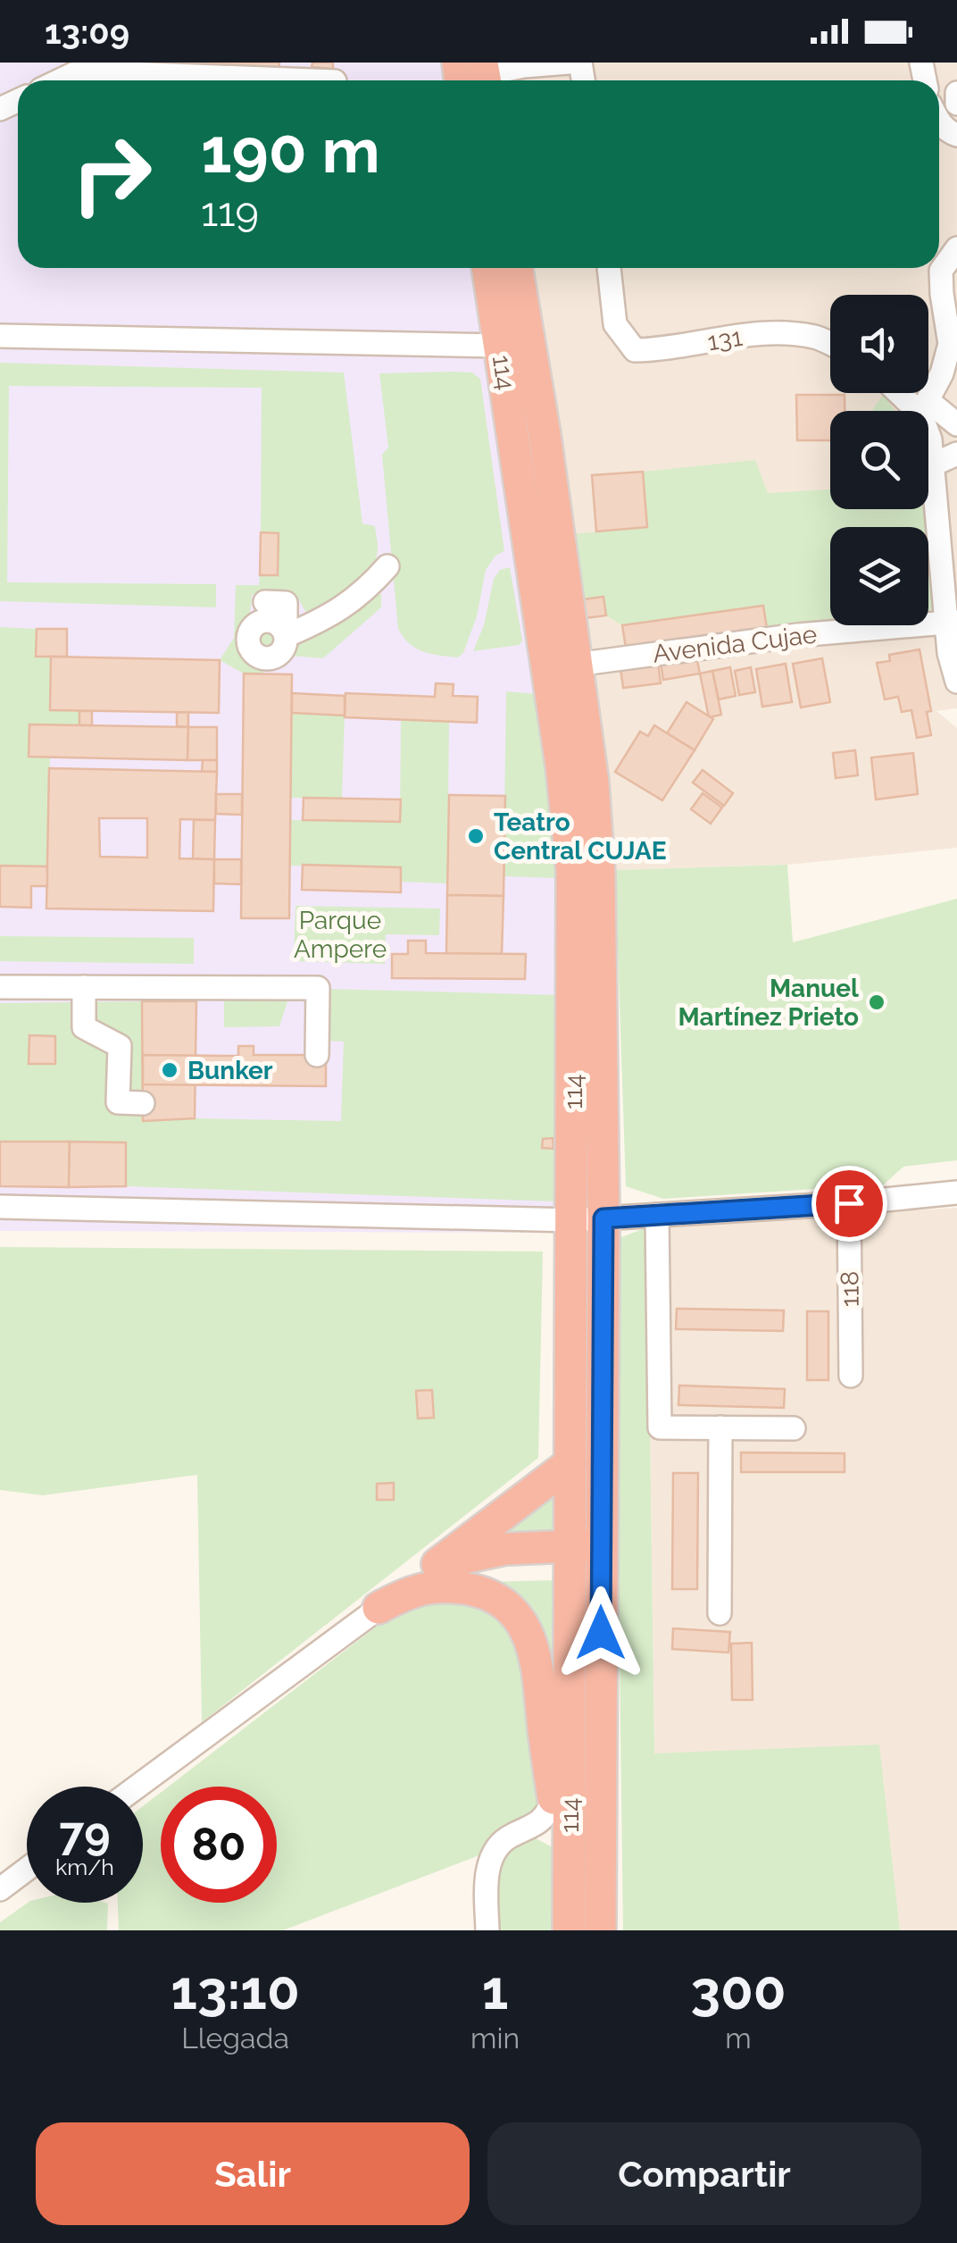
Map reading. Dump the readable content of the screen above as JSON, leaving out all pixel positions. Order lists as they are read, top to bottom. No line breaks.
{"streets":{"highway":["114"],"street":["131","Avenida Cujae","118"]},"crossings":[["114","Avenida Cujae"]],"parks":["Parque Ampere"],"places":["Teatro Central CUJAE","Manuel Martínez Prieto","Bunker"],"page":{"status":"13:09","turn":["190 m","119"],"speed":"79 km/h","limit":"80","eta":["13:10","Llegada","1","min","300","m"],"buttons":["Salir","Compartir"]}}
